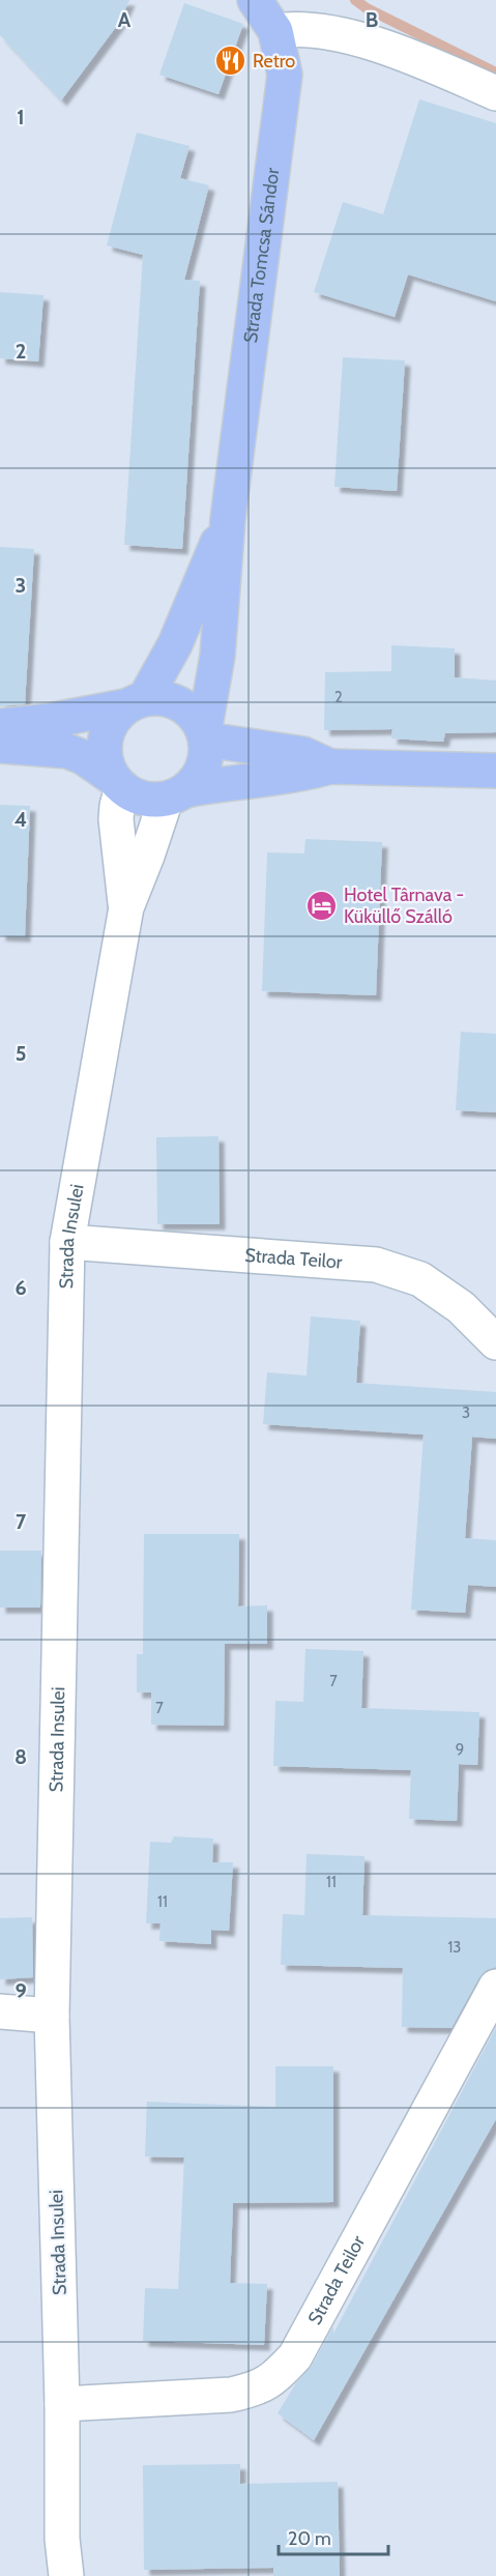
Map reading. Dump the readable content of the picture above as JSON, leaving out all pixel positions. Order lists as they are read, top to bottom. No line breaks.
{"streets":{"main road":["Strada Tomcsa Sándor","Strada Insulei","Strada Teilor"]},"crossings":[["Strada Insulei","Strada Teilor"]],"places":{"restaurant":["Retro"],"hotel":["Hotel Târnava - Küküllő Szálló"]},"house_numbers":["2","3","7","7","9","11","11","13"],"scale_bar":"20 m","grid":{"columns":["A","B"],"rows":["1","2","3","4","5","6","7","8","9"]}}
